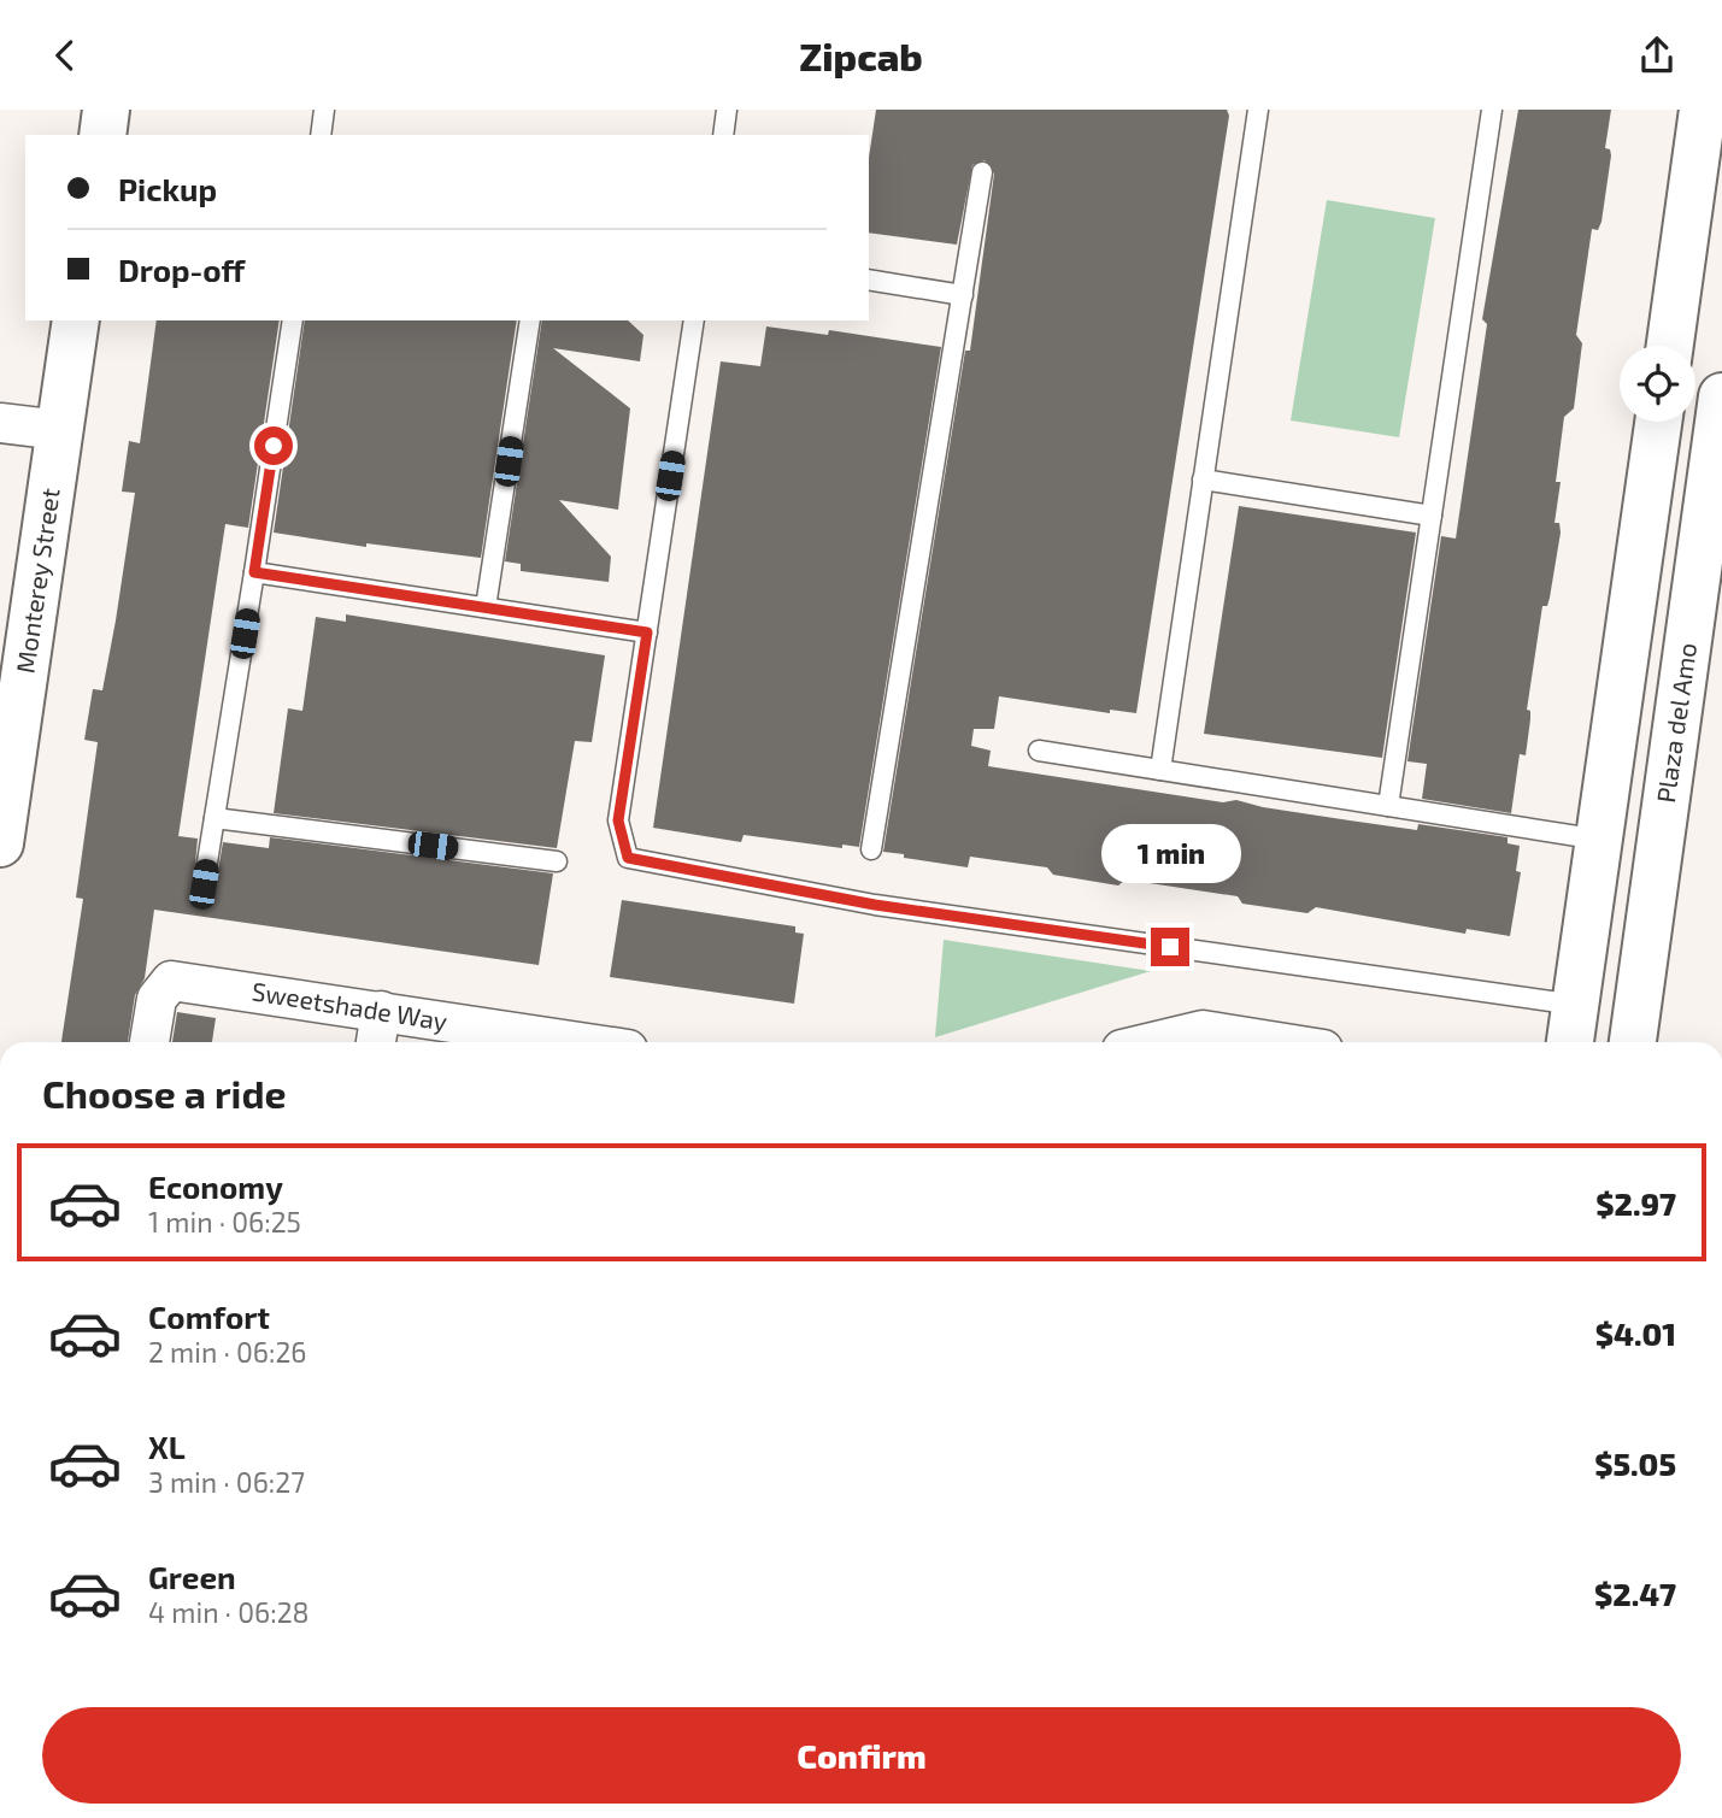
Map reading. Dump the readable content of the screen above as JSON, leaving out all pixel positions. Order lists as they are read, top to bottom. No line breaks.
{"streets":{"main road":["Monterey Street","Plaza del Amo"],"street":["Sweetshade Way"]},"page":{"header":"Zipcab","banner":["Pickup","Drop-off"],"bubble":"1 min","heading":"Choose a ride","list":[{"name":"Economy","note":"1 min · 06:25","value":"$2.97"},{"name":"Comfort","note":"2 min · 06:26","value":"$4.01"},{"name":"XL","note":"3 min · 06:27","value":"$5.05"},{"name":"Green","note":"4 min · 06:28","value":"$2.47"}],"buttons":"Confirm"}}
